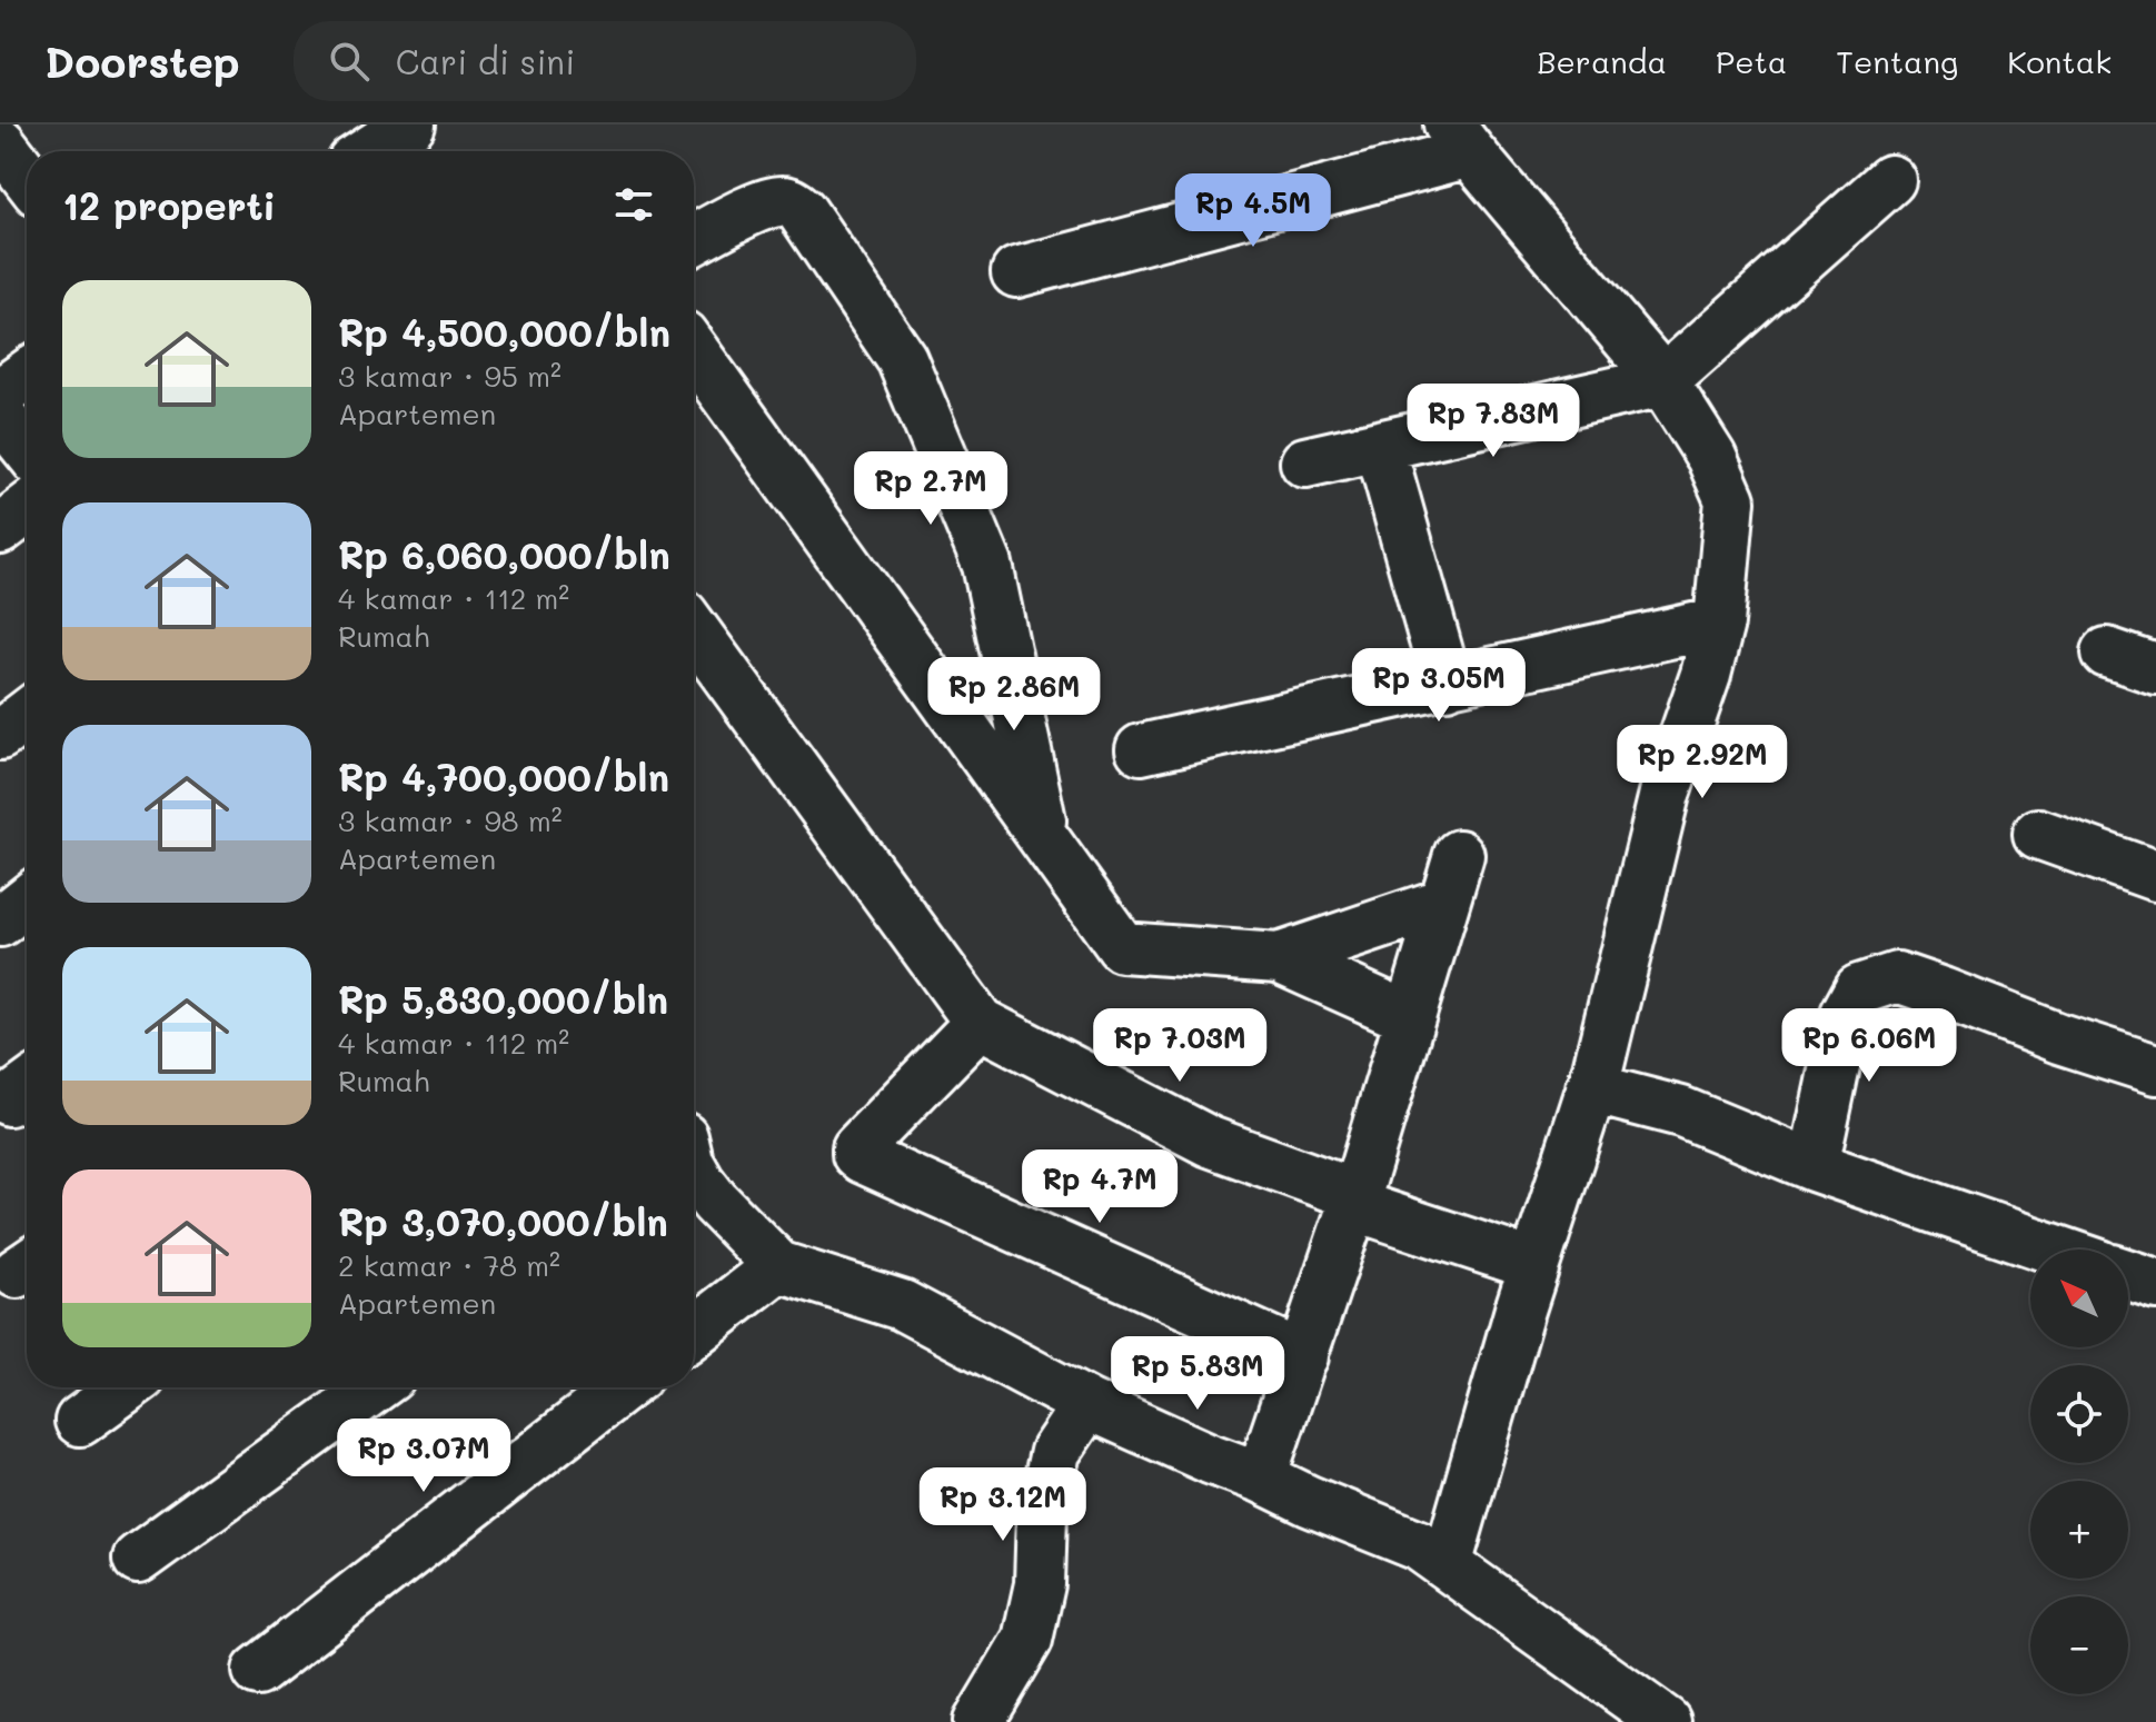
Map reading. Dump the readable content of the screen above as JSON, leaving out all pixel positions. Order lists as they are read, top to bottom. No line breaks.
{"north":"top left","page":{"header":"Doorstep","search":"Cari di sini","nav":["Beranda","Peta","Tentang","Kontak"],"heading":"12 properti","price":["Rp 4.5M","Rp 7.83M","Rp 2.7M","Rp 3.05M","Rp 2.86M","Rp 2.92M","Rp 7.03M","Rp 6.06M","Rp 4.7M","Rp 5.83M","Rp 3.07M","Rp 3.12M"],"list":[{"name":"Rp 4,500,000/bln","note":"3 kamar · 95 m² · Apartemen"},{"name":"Rp 6,060,000/bln","note":"4 kamar · 112 m² · Rumah"},{"name":"Rp 4,700,000/bln","note":"3 kamar · 98 m² · Apartemen"},{"name":"Rp 5,830,000/bln","note":"4 kamar · 112 m² · Rumah"},{"name":"Rp 3,070,000/bln","note":"2 kamar · 78 m² · Apartemen"}],"map_buttons":["+","−"]}}
